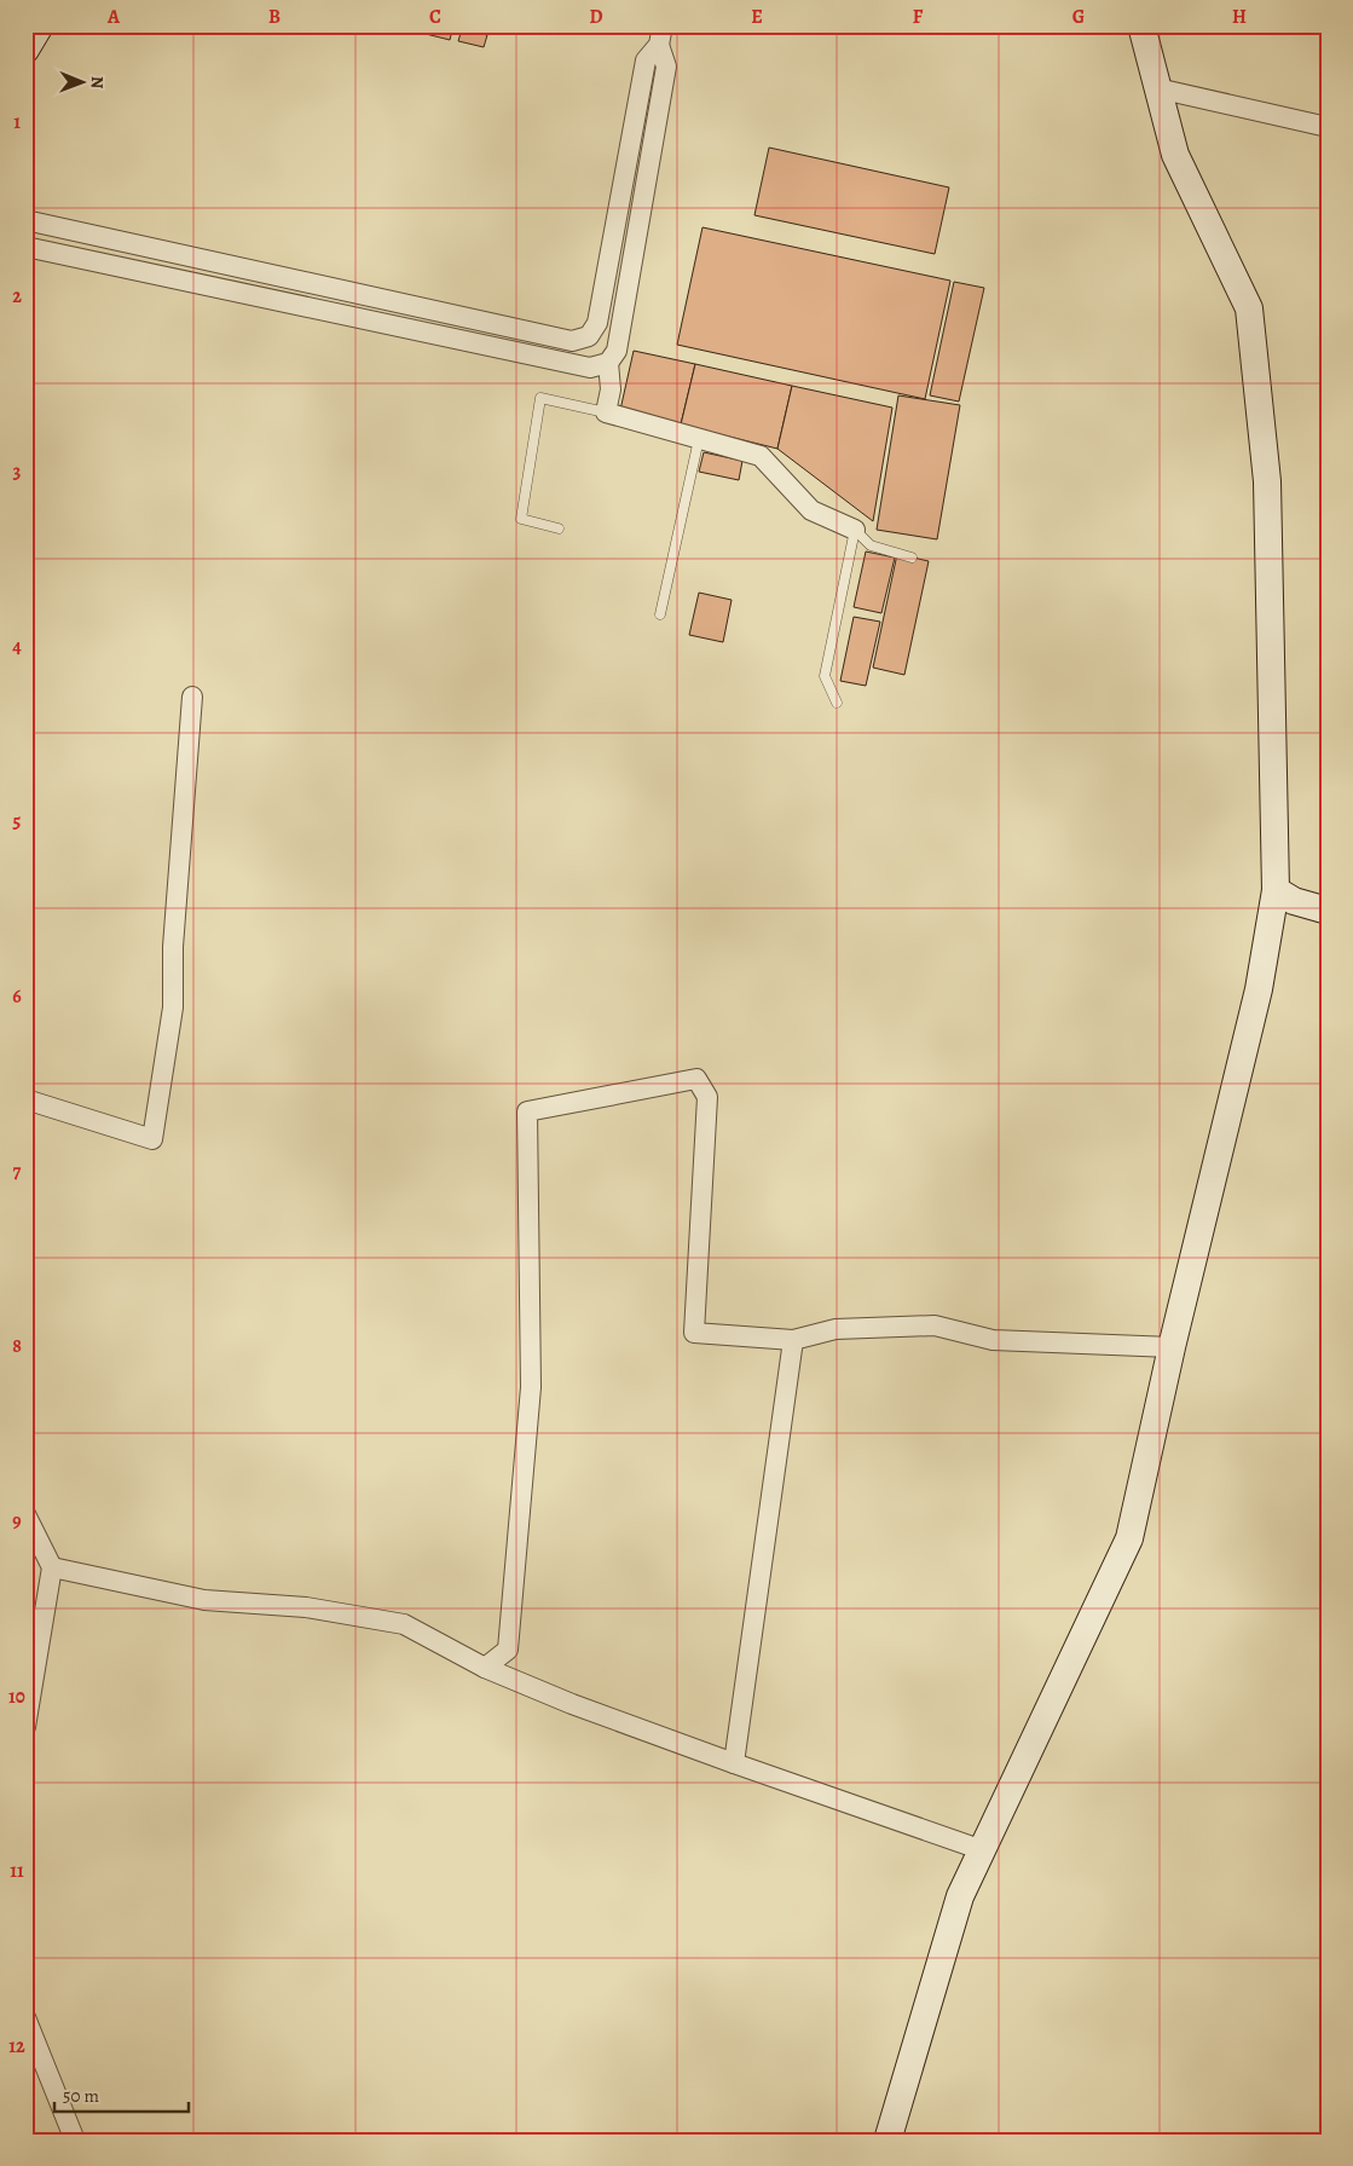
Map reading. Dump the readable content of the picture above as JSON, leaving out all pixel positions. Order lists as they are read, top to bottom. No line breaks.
{"scale_bar":"50 m","north":"right","grid":{"columns":["A","B","C","D","E","F","G","H"],"rows":["1","2","3","4","5","6","7","8","9","10","11","12"]}}
